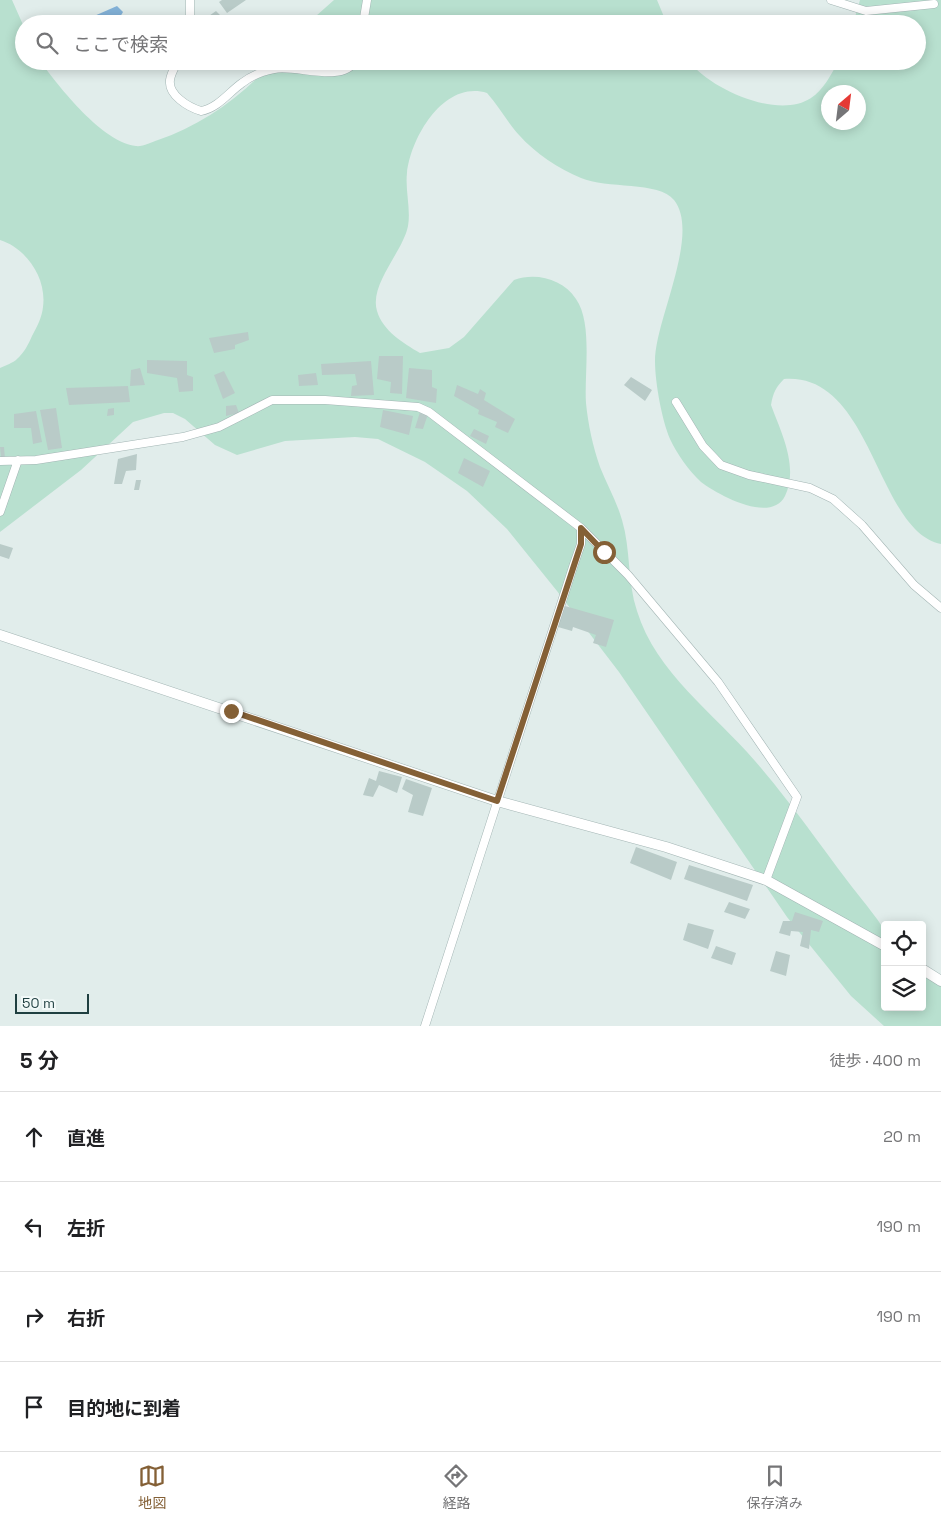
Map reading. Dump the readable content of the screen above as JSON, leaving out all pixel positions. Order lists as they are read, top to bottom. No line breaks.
{"scale_bar":"50 m","north":"top right","page":{"search":"ここで検索","scale":"50 m","heading":["5 分","徒歩 · 400 m"],"list":[["直進","20 m"],["左折","190 m"],["右折","190 m"],"目的地に到着"],"nav":["地図","経路","保存済み"]}}
